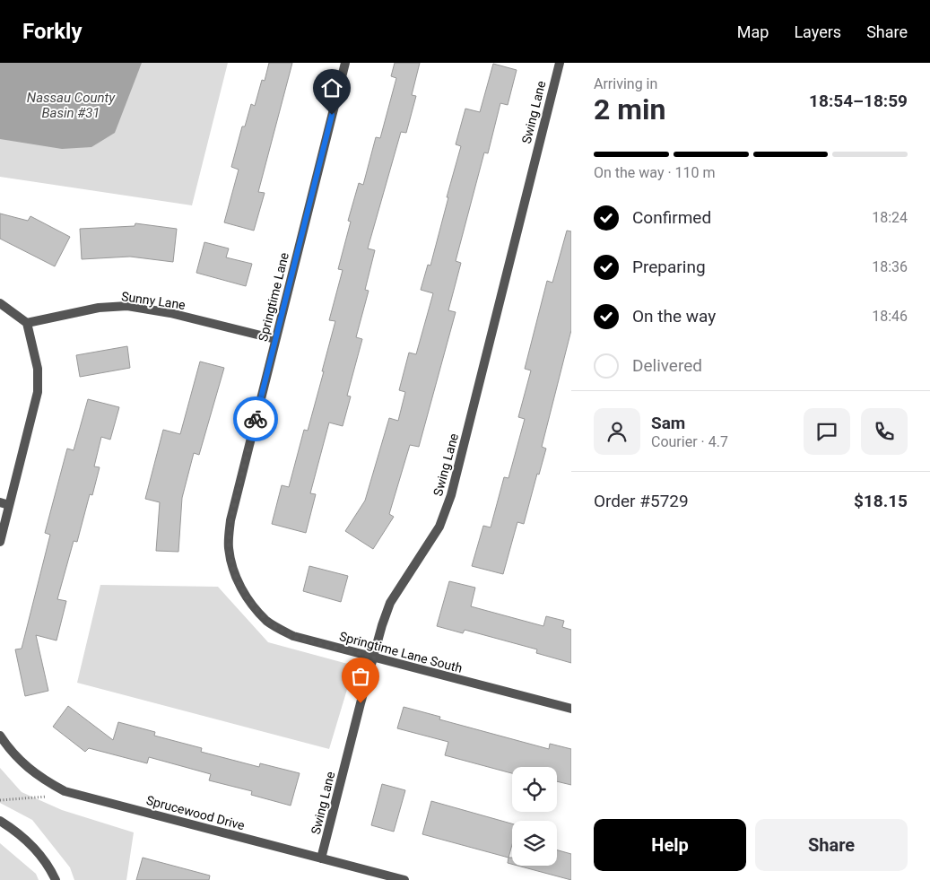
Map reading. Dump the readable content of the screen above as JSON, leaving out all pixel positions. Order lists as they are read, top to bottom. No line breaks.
{"streets":{"street":["Swing Lane","Springtime Lane","Sunny Lane","Springtime Lane South","Sprucewood Drive"]},"crossings":[["Swing Lane","Springtime Lane South"],["Swing Lane","Sprucewood Drive"],["Springtime Lane","Sunny Lane"],["Springtime Lane","Springtime Lane South"]],"water":["Nassau County Basin #31"],"page":{"header":"Forkly","nav":["Map","Layers","Share"],"heading":["2 min","Arriving in","18:54–18:59"],"panel":["Sam","Courier · 4.7","Order #5729","$18.15"],"bar":"On the way · 110 m","list":[["Confirmed","18:24"],["Preparing","18:36"],["On the way","18:46"],"Delivered"],"buttons":["Help","Share"]}}
